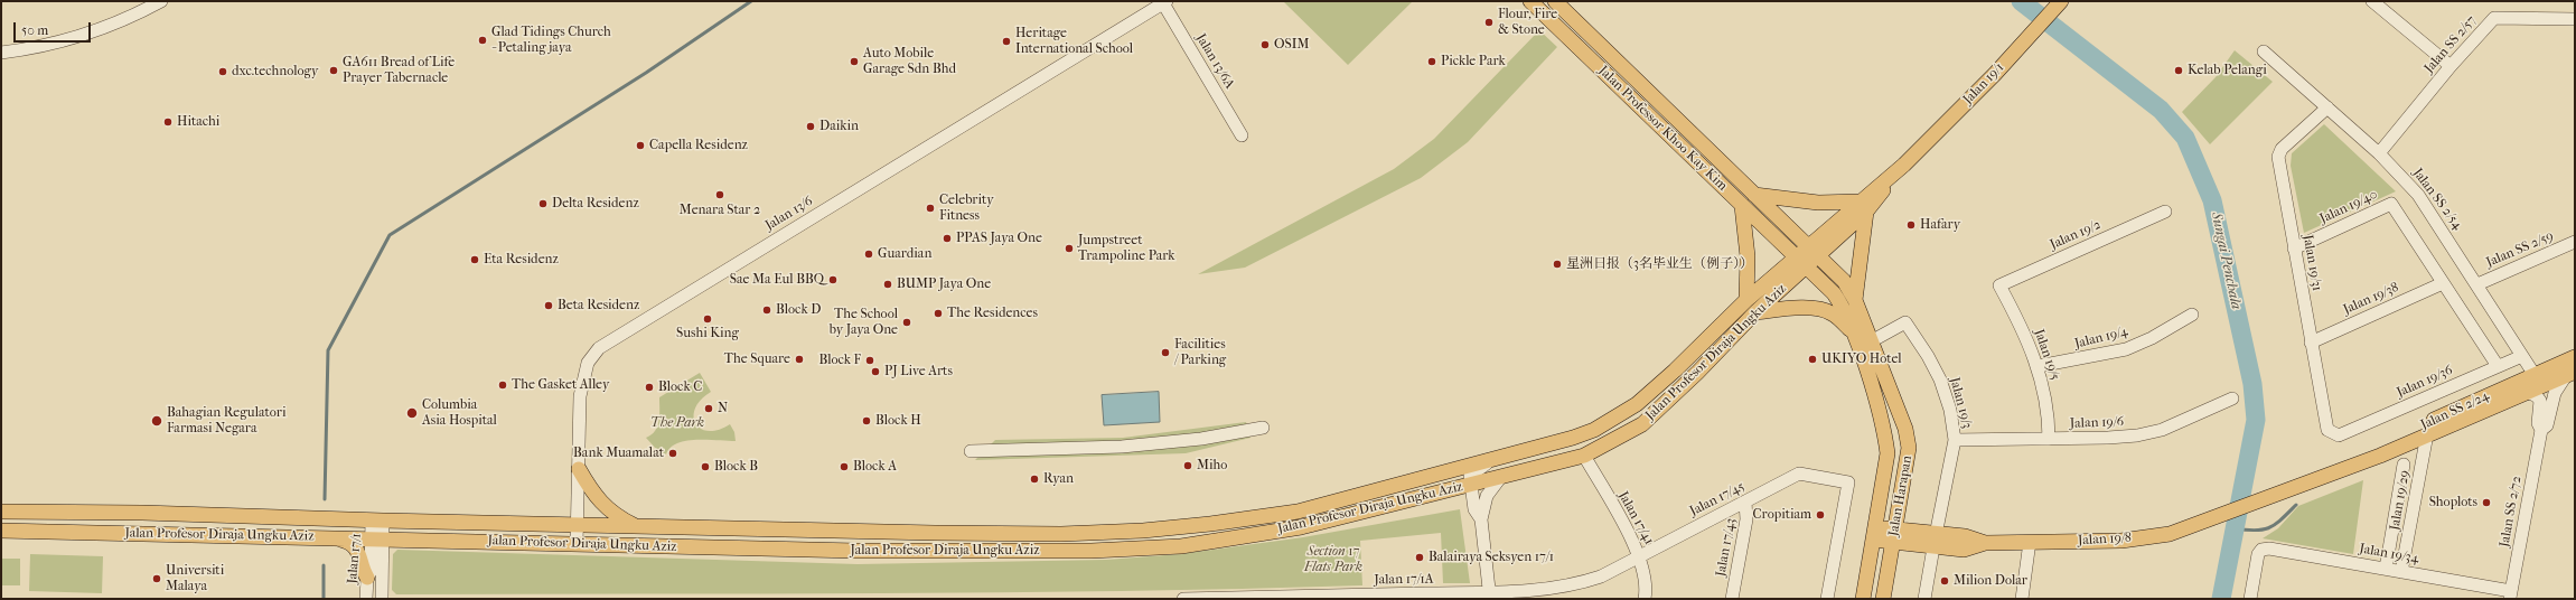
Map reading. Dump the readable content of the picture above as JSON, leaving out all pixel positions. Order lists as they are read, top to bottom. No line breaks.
{"streets":{"main road":["Jalan 19/1","Jalan Professor Khoo Kay Kim","Jalan Profesor Diraja Ungku Aziz","Jalan SS 2/24","Jalan Harapan","Jalan 19/8"],"street":["Jalan SS 2/57","Jalan 13/6A","Jalan SS 2/54","Jalan 19/40","Jalan 13/6","Jalan 19/2","Jalan SS 2/59","Jalan 19/31","Jalan 19/38","Jalan 19/4","Jalan 19/5","Jalan 19/36","Jalan 19/3","Jalan 19/6","Jalan 17/45","Jalan 19/29","Jalan SS 2/72","Jalan 17/41","Jalan 17/43","Jalan 19/34","Jalan 17/1","Jalan 17/1A"]},"crossings":[["Jalan SS 2/57","Jalan SS 2/54"],["Jalan 13/6A","Jalan 13/6"],["Jalan 19/1","Jalan Professor Khoo Kay Kim"],["Jalan 19/1","Jalan Profesor Diraja Ungku Aziz"],["Jalan 19/1","Jalan Harapan"],["Jalan Professor Khoo Kay Kim","Jalan Profesor Diraja Ungku Aziz"],["Jalan Professor Khoo Kay Kim","Jalan Harapan"],["Jalan SS 2/54","Jalan SS 2/59"],["Jalan SS 2/54","Jalan 19/31"],["Jalan SS 2/54","Jalan 19/36"],["Jalan SS 2/54","Jalan SS 2/24"],["Jalan 19/40","Jalan 19/31"],["Jalan 19/40","Jalan 19/38"],["Jalan 13/6","Jalan Profesor Diraja Ungku Aziz"],["Jalan 19/2","Jalan 19/5"],["Jalan 19/31","Jalan 19/38"],["Jalan 19/31","Jalan 19/36"],["Jalan 19/4","Jalan 19/5"],["Jalan Profesor Diraja Ungku Aziz","Jalan Harapan"],["Jalan Profesor Diraja Ungku Aziz","Jalan 17/41"],["Jalan Profesor Diraja Ungku Aziz","Jalan 17/1"],["Jalan 19/5","Jalan 19/6"],["Jalan 19/3","Jalan 19/6"],["Jalan 19/3","Jalan Harapan"],["Jalan 19/3","Jalan 19/8"],["Jalan SS 2/24","Jalan 19/29"],["Jalan SS 2/24","Jalan SS 2/72"],["Jalan SS 2/24","Jalan 19/8"],["Jalan Harapan","Jalan 19/8"],["Jalan 17/45","Jalan 17/41"],["Jalan 17/45","Jalan 17/43"],["Jalan 17/45","Jalan 17/1A"],["Jalan 19/29","Jalan 19/34"],["Jalan SS 2/72","Jalan 19/34"]],"water":["Sungai Penchala"],"parks":["The Park","Section 17 Flats Park"],"places":["Flour, Fire & Stone","Glad Tidings Church - Petaling jaya","Heritage International School","OSIM","Auto Mobile Garage Sdn Bhd","Pickle Park","GA611 Bread of Life Prayer Tabernacle","Kelab Pelangi","dxc.technology","Hitachi","Daikin","Capella Residenz","Menara Star 2","Delta Residenz","Celebrity Fitness","Hafary","PPAS Jaya One","Jumpstreet Trampoline Park","Guardian","Eta Residenz","星洲日报（3名毕业生（例子））","Sae Ma Eul BBQ","BUMP Jaya One","Beta Residenz","Block D","The Residences","Sushi King","The School by Jaya One","Facilities / Parking","The Square","UKIYO Hotel","Block F","PJ Live Arts","The Gasket Alley","Block C","N","Columbia Asia Hospital","Bahagian Regulatori Farmasi Negara","Block H","Bank Muamalat","Miho","Block B","Block A","Ryan","Shoplots","Cropitiam","Balairaya Seksyen 17/1","Universiti Malaya","Milion Dolar"],"scale_bar":"50 m"}
